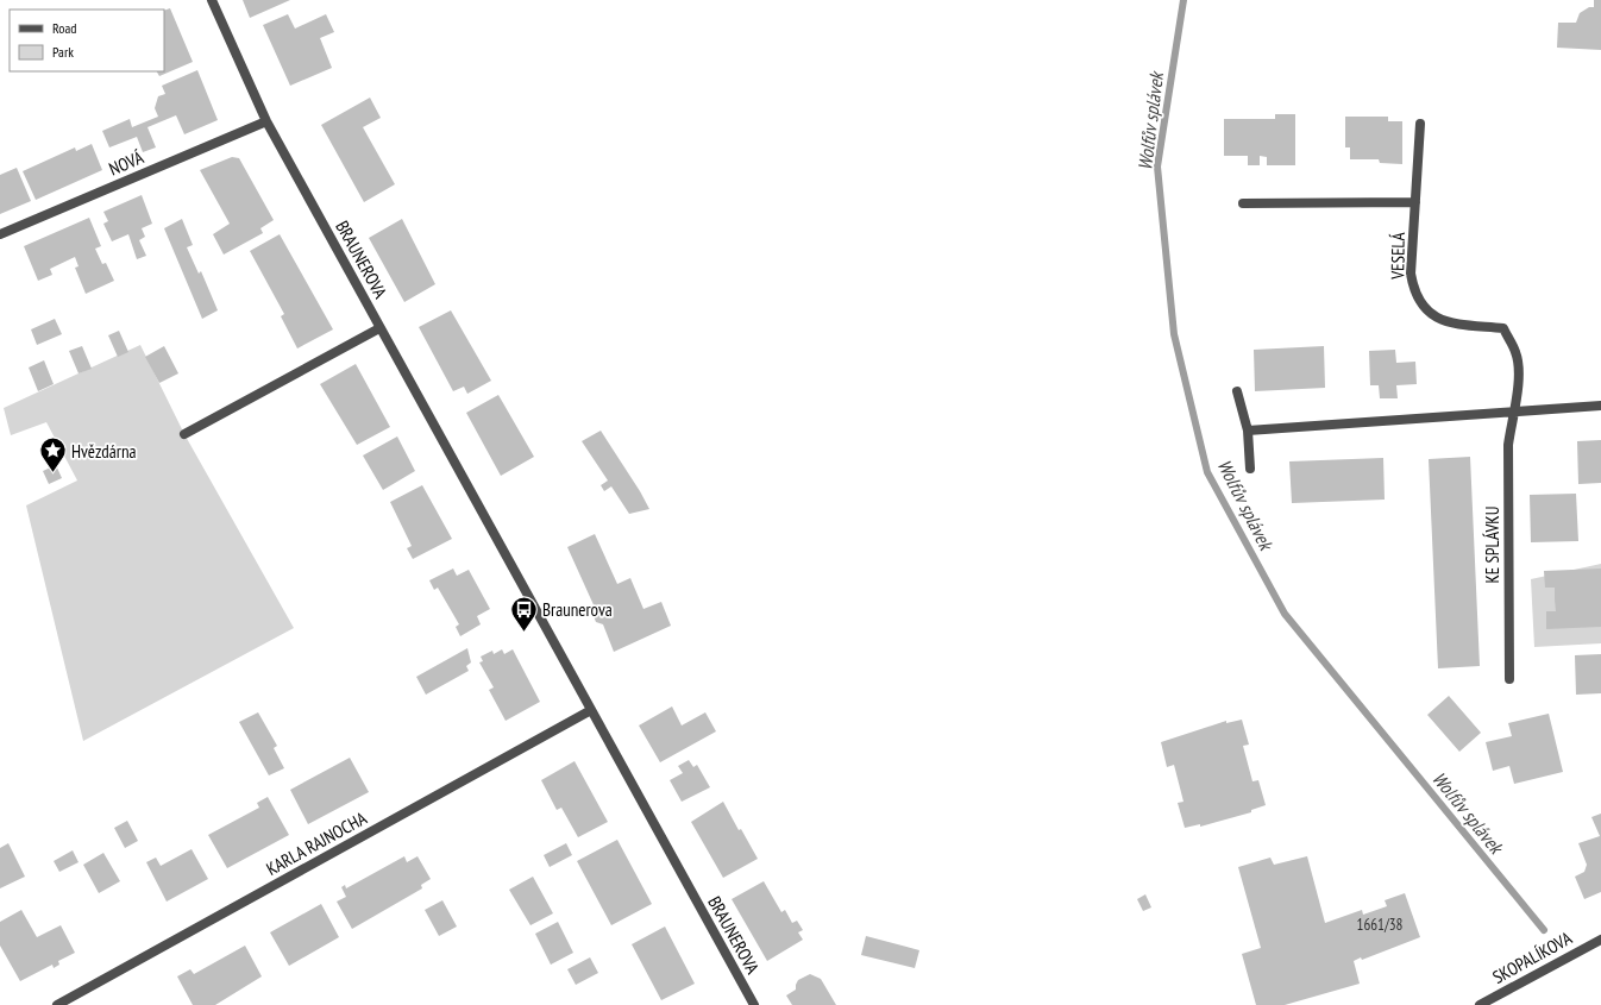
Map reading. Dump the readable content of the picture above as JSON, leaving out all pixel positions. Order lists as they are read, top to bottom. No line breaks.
{"streets":{"street":["NOVÁ","VESELÁ","BRAUNEROVA","KE SPLÁVKU","KARLA RAJNOCHA","SKOPALÍKOVA"]},"crossings":[["NOVÁ","BRAUNEROVA"],["VESELÁ","KE SPLÁVKU"],["BRAUNEROVA","KARLA RAJNOCHA"]],"water":["Wolfův splávek"],"places":{"place":["Hvězdárna"],"bus stop":["Braunerova"]},"house_numbers":["1661/38"],"legend":["Road","Park"]}
